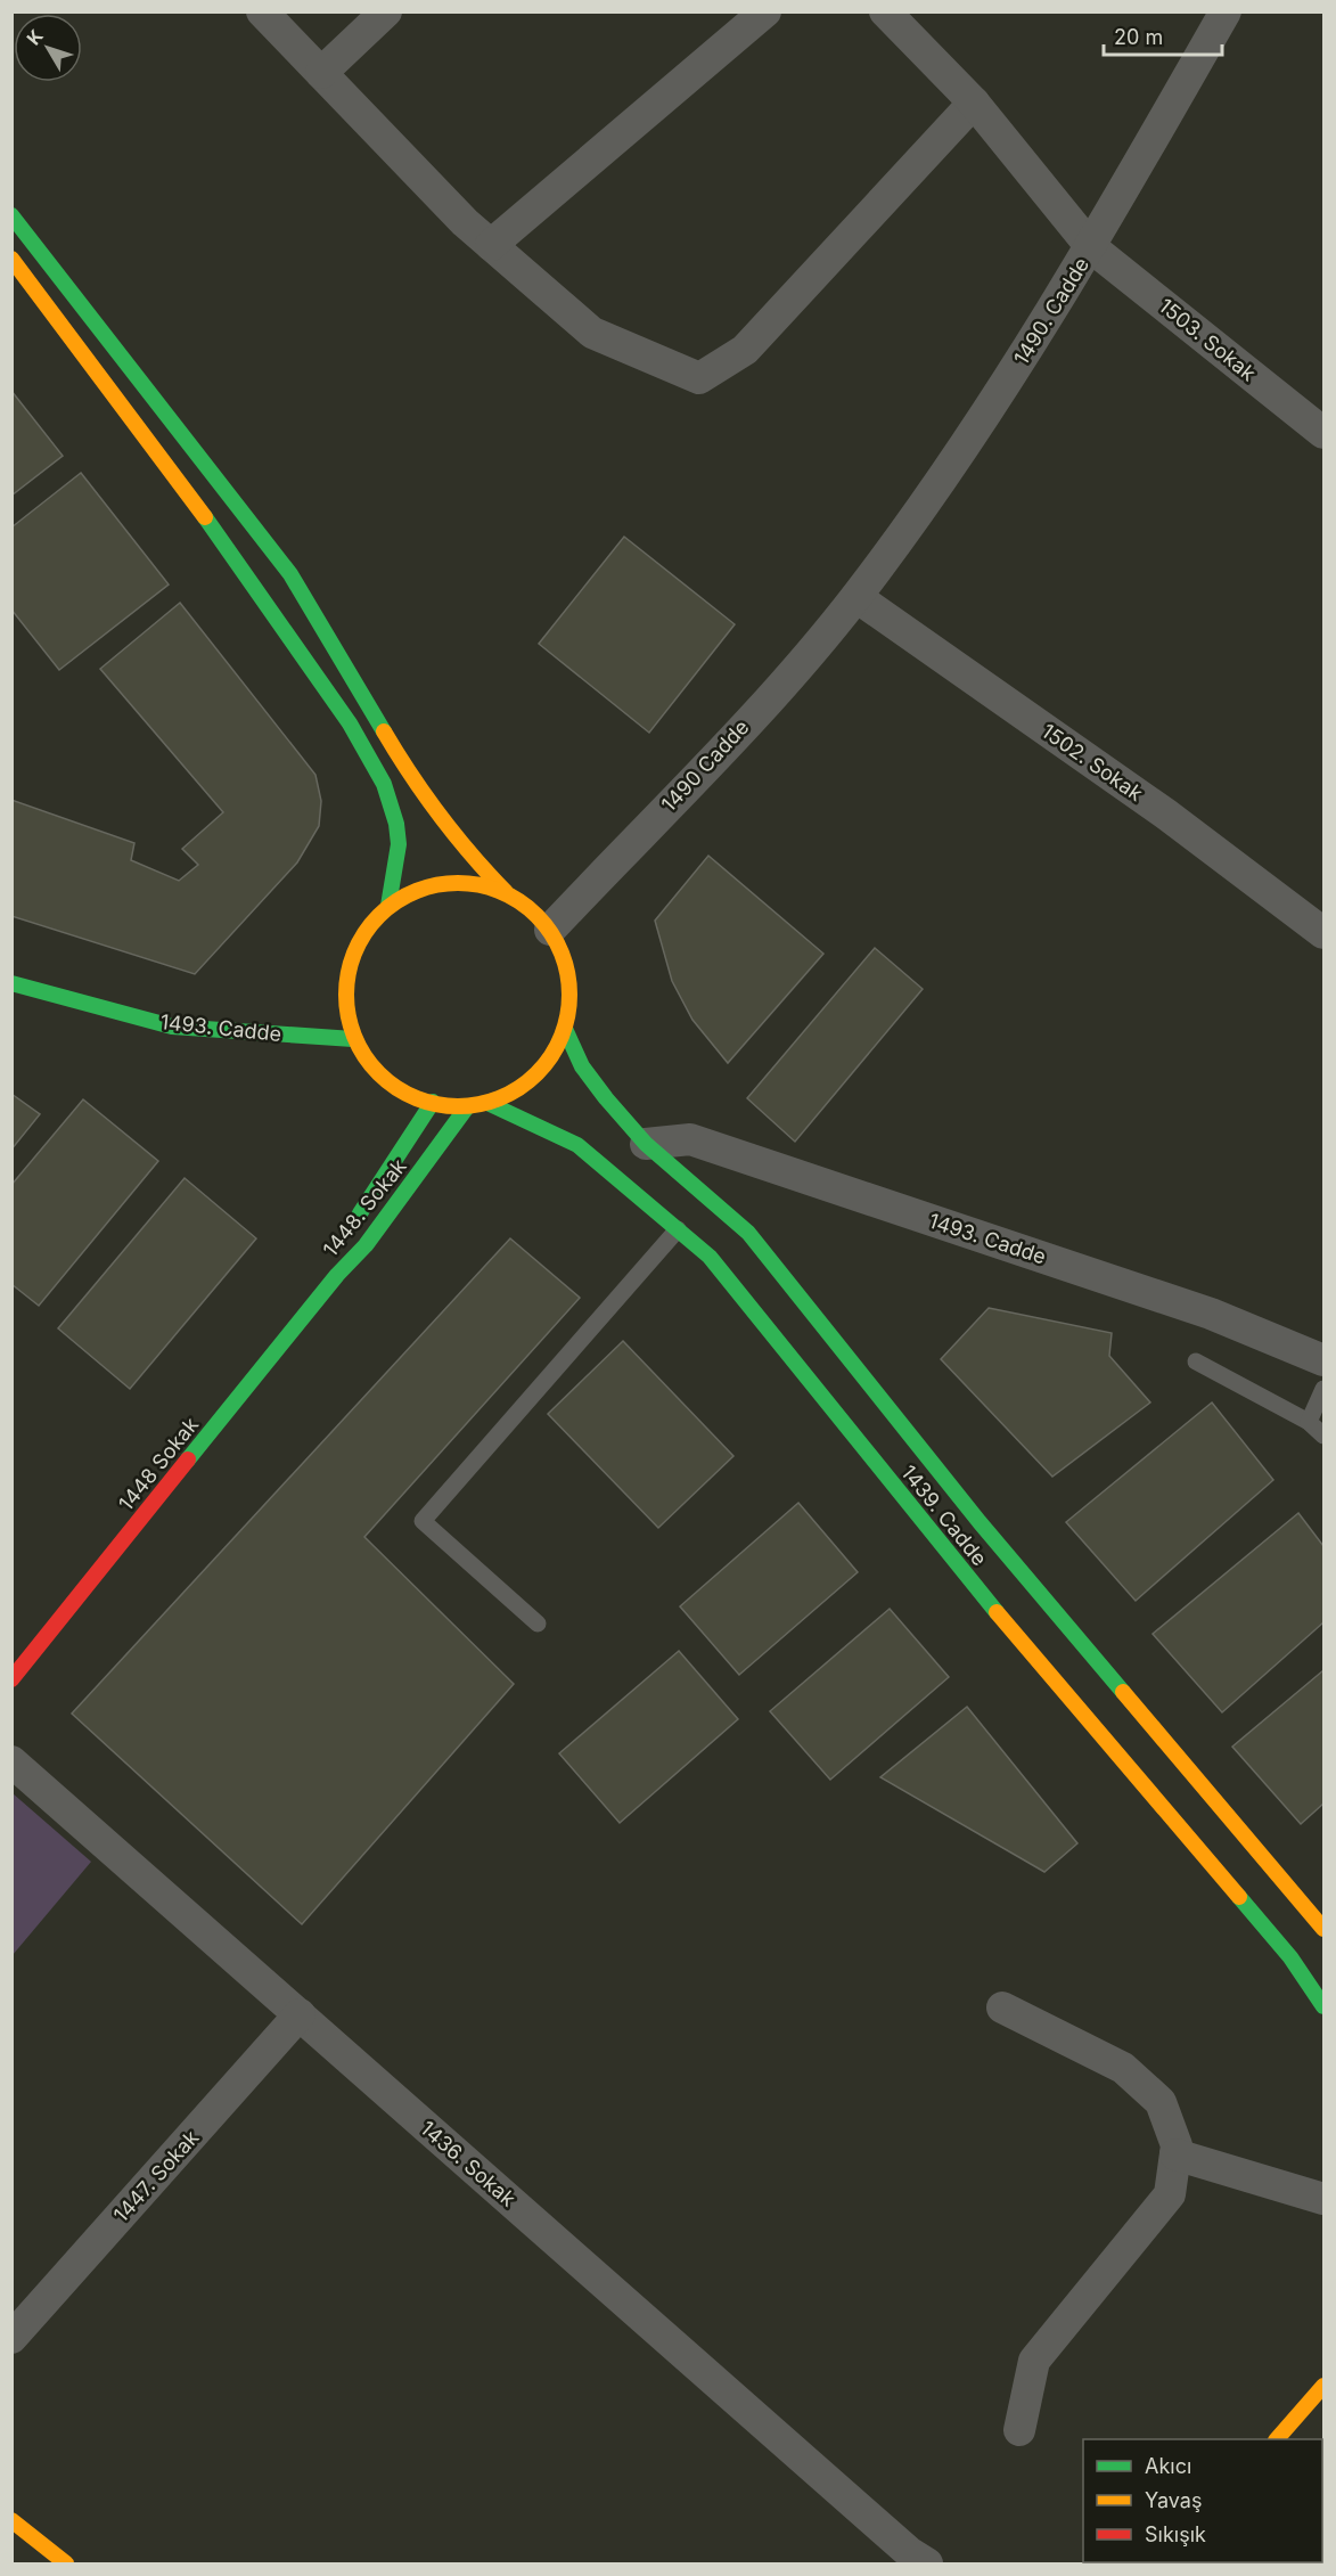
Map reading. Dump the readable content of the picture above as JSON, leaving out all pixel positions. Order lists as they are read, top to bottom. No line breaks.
{"streets":{"main road":["1493. Cadde","1448. Sokak","1448 Sokak","1439. Cadde"],"street":["1490. Cadde","1503. Sokak","1502. Sokak","1490 Cadde","1436. Sokak","1447. Sokak"]},"crossings":[["1490. Cadde","1503. Sokak"],["1490. Cadde","1502. Sokak"],["1490. Cadde","1490 Cadde"],["1502. Sokak","1490 Cadde"],["1490 Cadde","1493. Cadde"],["1490 Cadde","1448. Sokak"],["1490 Cadde","1439. Cadde"],["1493. Cadde","1448. Sokak"],["1493. Cadde","1439. Cadde"],["1448. Sokak","1448 Sokak"],["1448. Sokak","1439. Cadde"],["1436. Sokak","1447. Sokak"]],"legend":["Akıcı","Yavaş","Sıkışık"],"scale_bar":"20 m","north":"top left"}
